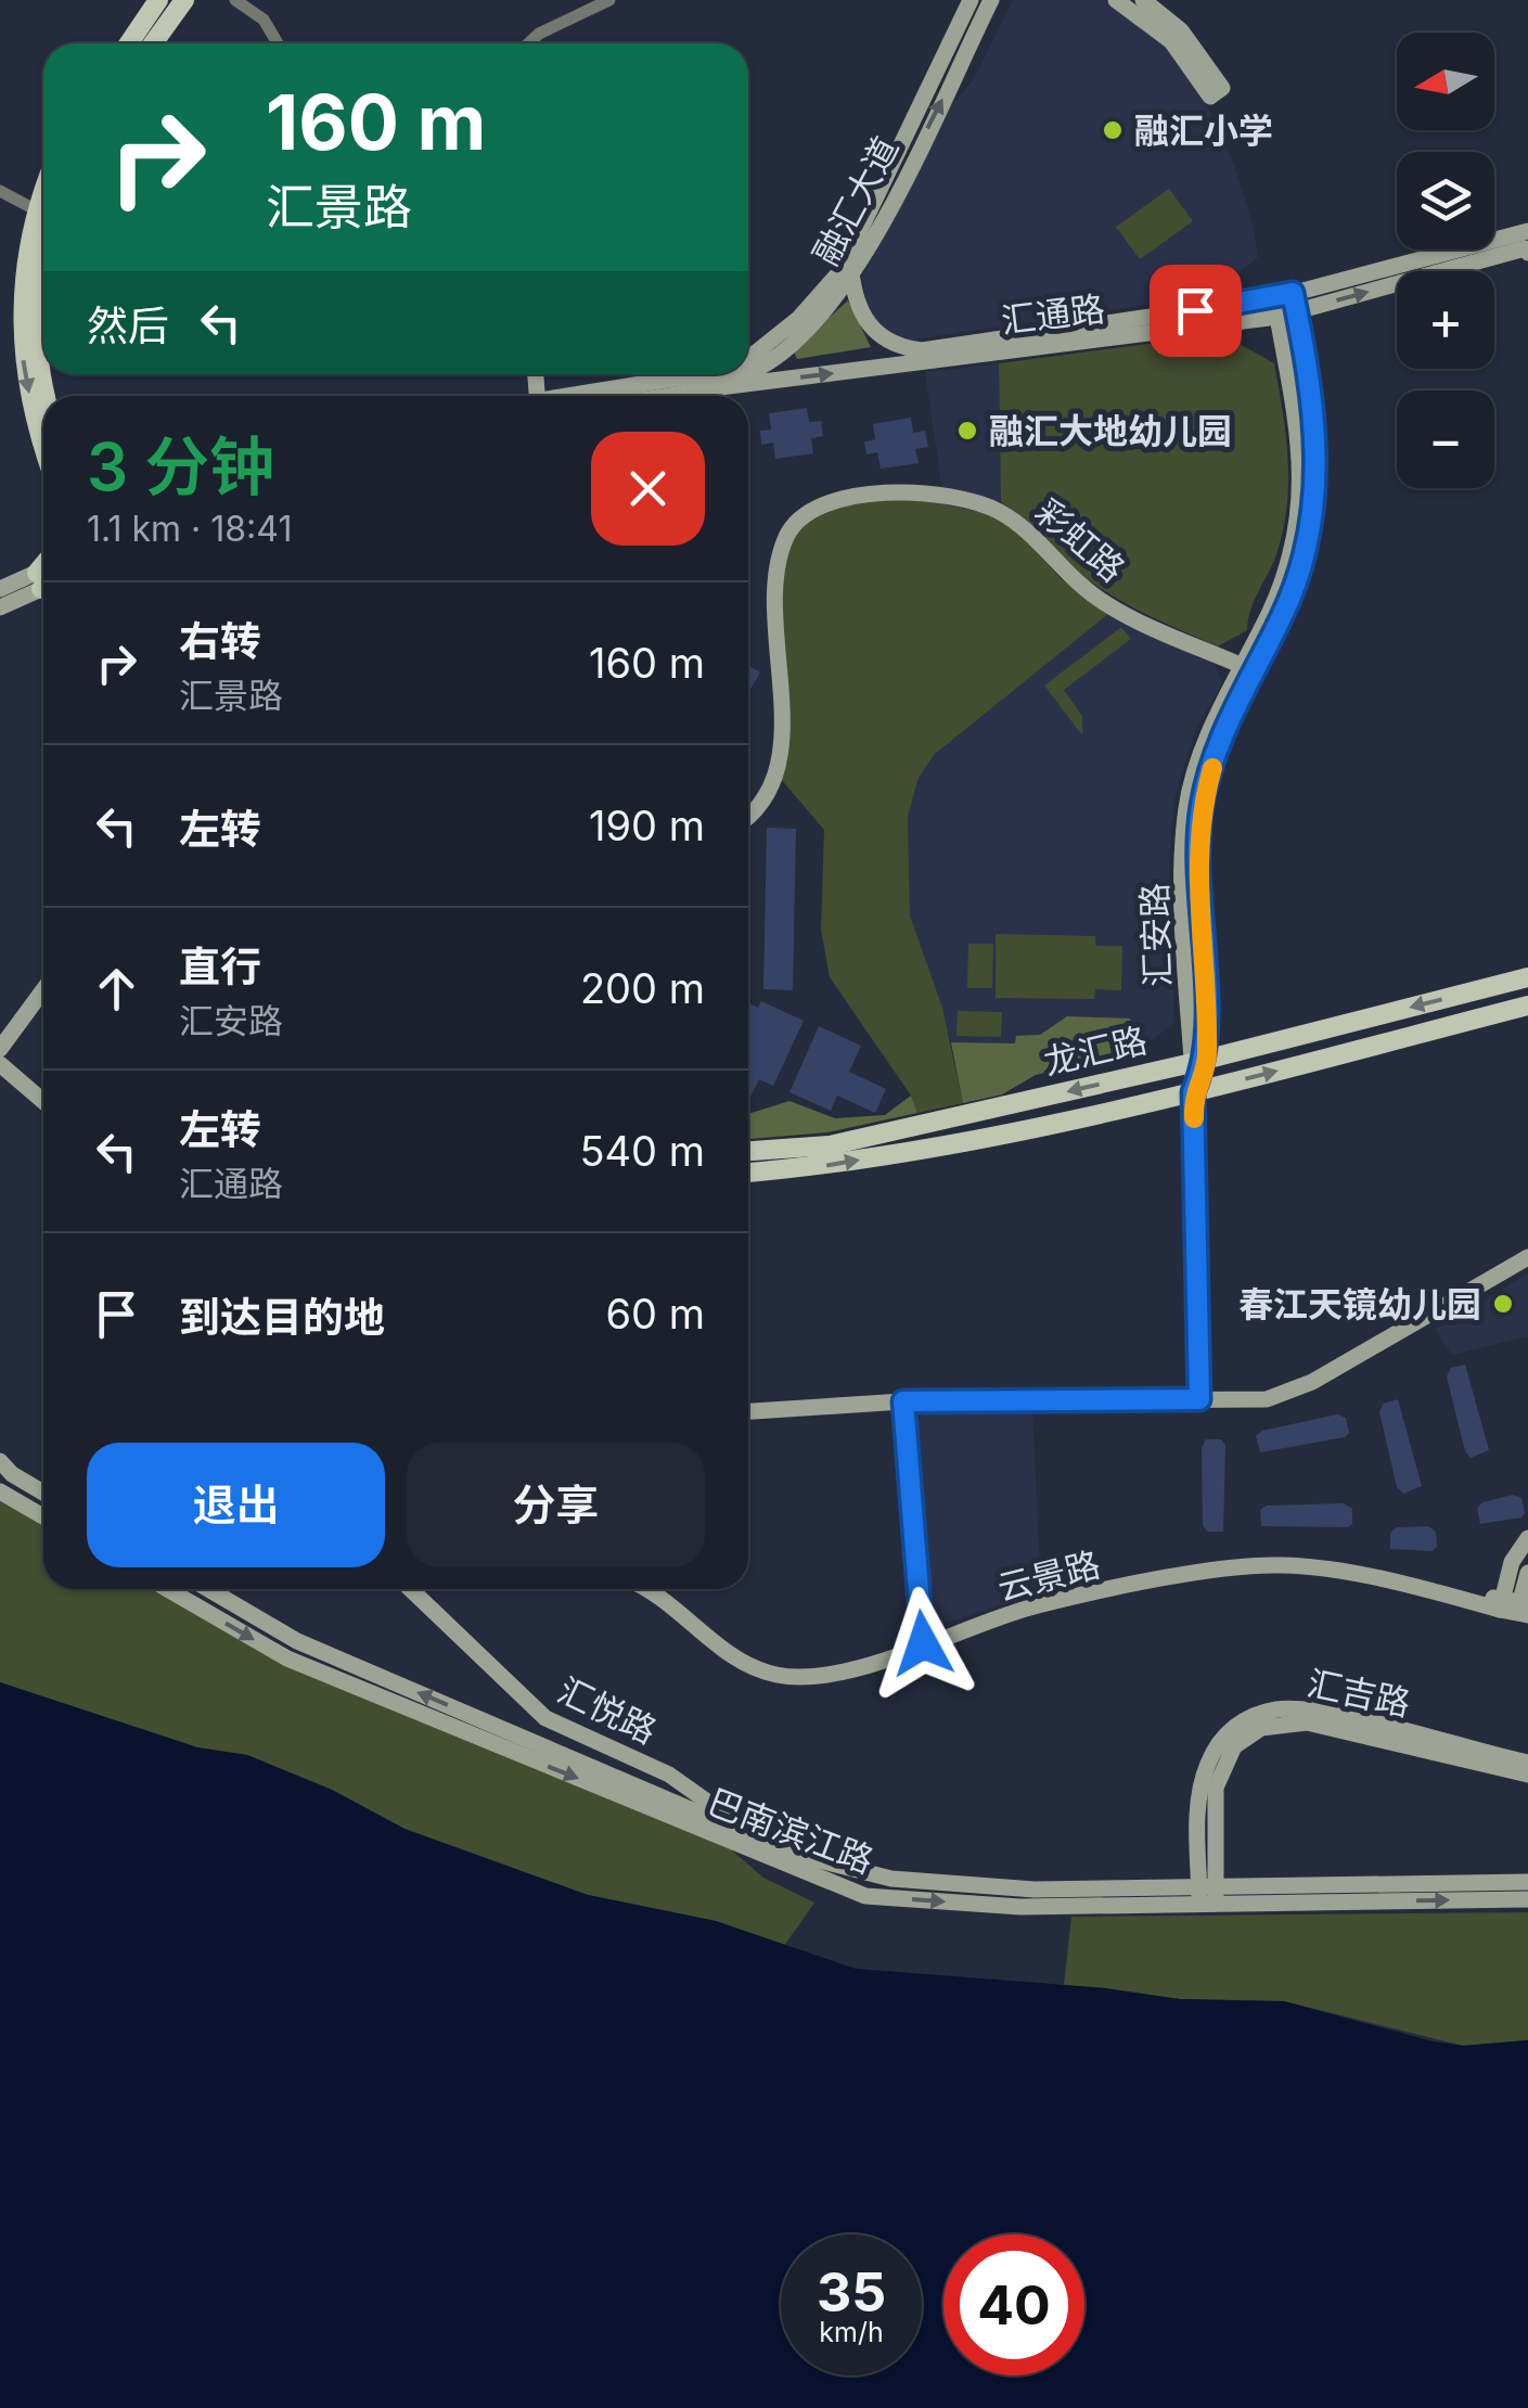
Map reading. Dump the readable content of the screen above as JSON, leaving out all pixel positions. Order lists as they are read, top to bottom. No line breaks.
{"streets":{"main road":["龙汇路"],"street":["融汇大道","汇通路","彩虹路","汇安路","云景路","汇吉路","汇悦路","巴南滨江路"]},"crossings":[["融汇大道","汇通路"],["汇通路","汇安路"],["彩虹路","汇安路"],["汇安路","龙汇路"],["汇吉路","巴南滨江路"],["汇悦路","巴南滨江路"]],"one_way":["汇通路"],"places":["融汇小学","融汇大地幼儿园","春江天镜幼儿园"],"north":"left","page":{"map_buttons":["+","−"],"turn":["160 m","汇景路"],"then":"然后","heading":["3 分钟","1.1 km · 18:41"],"list":[{"name":"右转","note":"汇景路","value":"160 m"},{"name":"左转","value":"190 m"},{"name":"直行","note":"汇安路","value":"200 m"},{"name":"左转","note":"汇通路","value":"540 m"},{"name":"到达目的地","value":"60 m"}],"buttons":["退出","分享"],"speed":"35 km/h","limit":"40"}}
